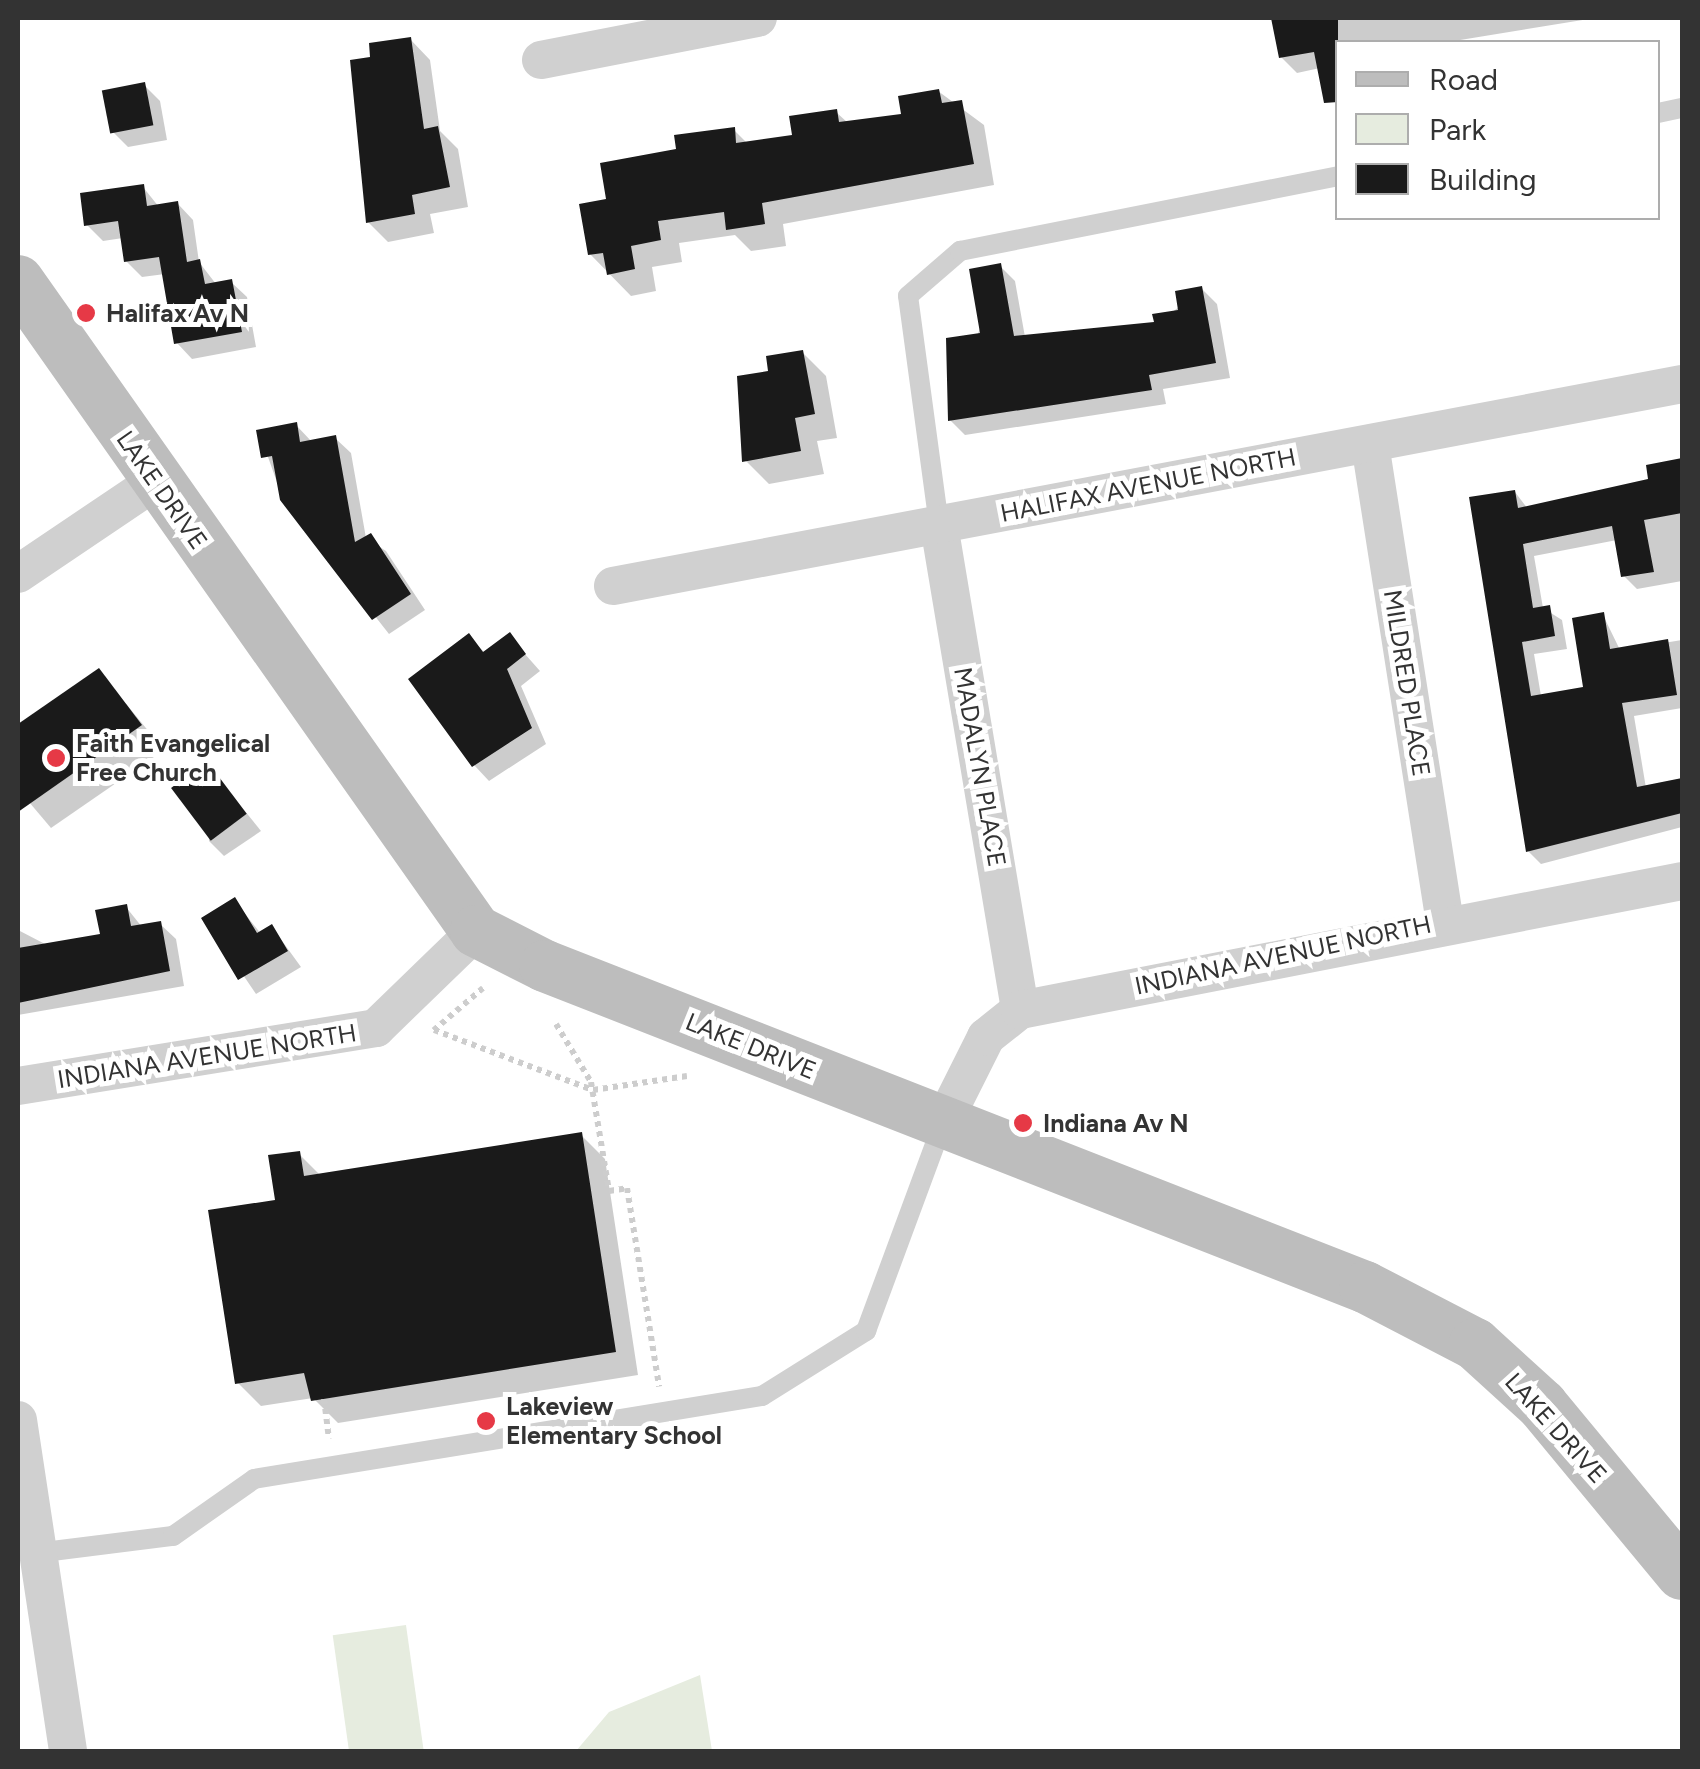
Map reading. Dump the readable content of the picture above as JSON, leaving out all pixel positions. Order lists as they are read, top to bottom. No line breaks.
{"streets":{"street":["HALIFAX AVENUE NORTH","LAKE DRIVE","MILDRED PLACE","MADALYN PLACE","INDIANA AVENUE NORTH"]},"crossings":[["HALIFAX AVENUE NORTH","MILDRED PLACE"],["HALIFAX AVENUE NORTH","MADALYN PLACE"],["LAKE DRIVE","INDIANA AVENUE NORTH"],["MILDRED PLACE","INDIANA AVENUE NORTH"],["MADALYN PLACE","INDIANA AVENUE NORTH"]],"places":["Halifax Av N","Faith Evangelical Free Church","Indiana Av N","Lakeview Elementary School"],"legend":["Road","Park","Building"]}
